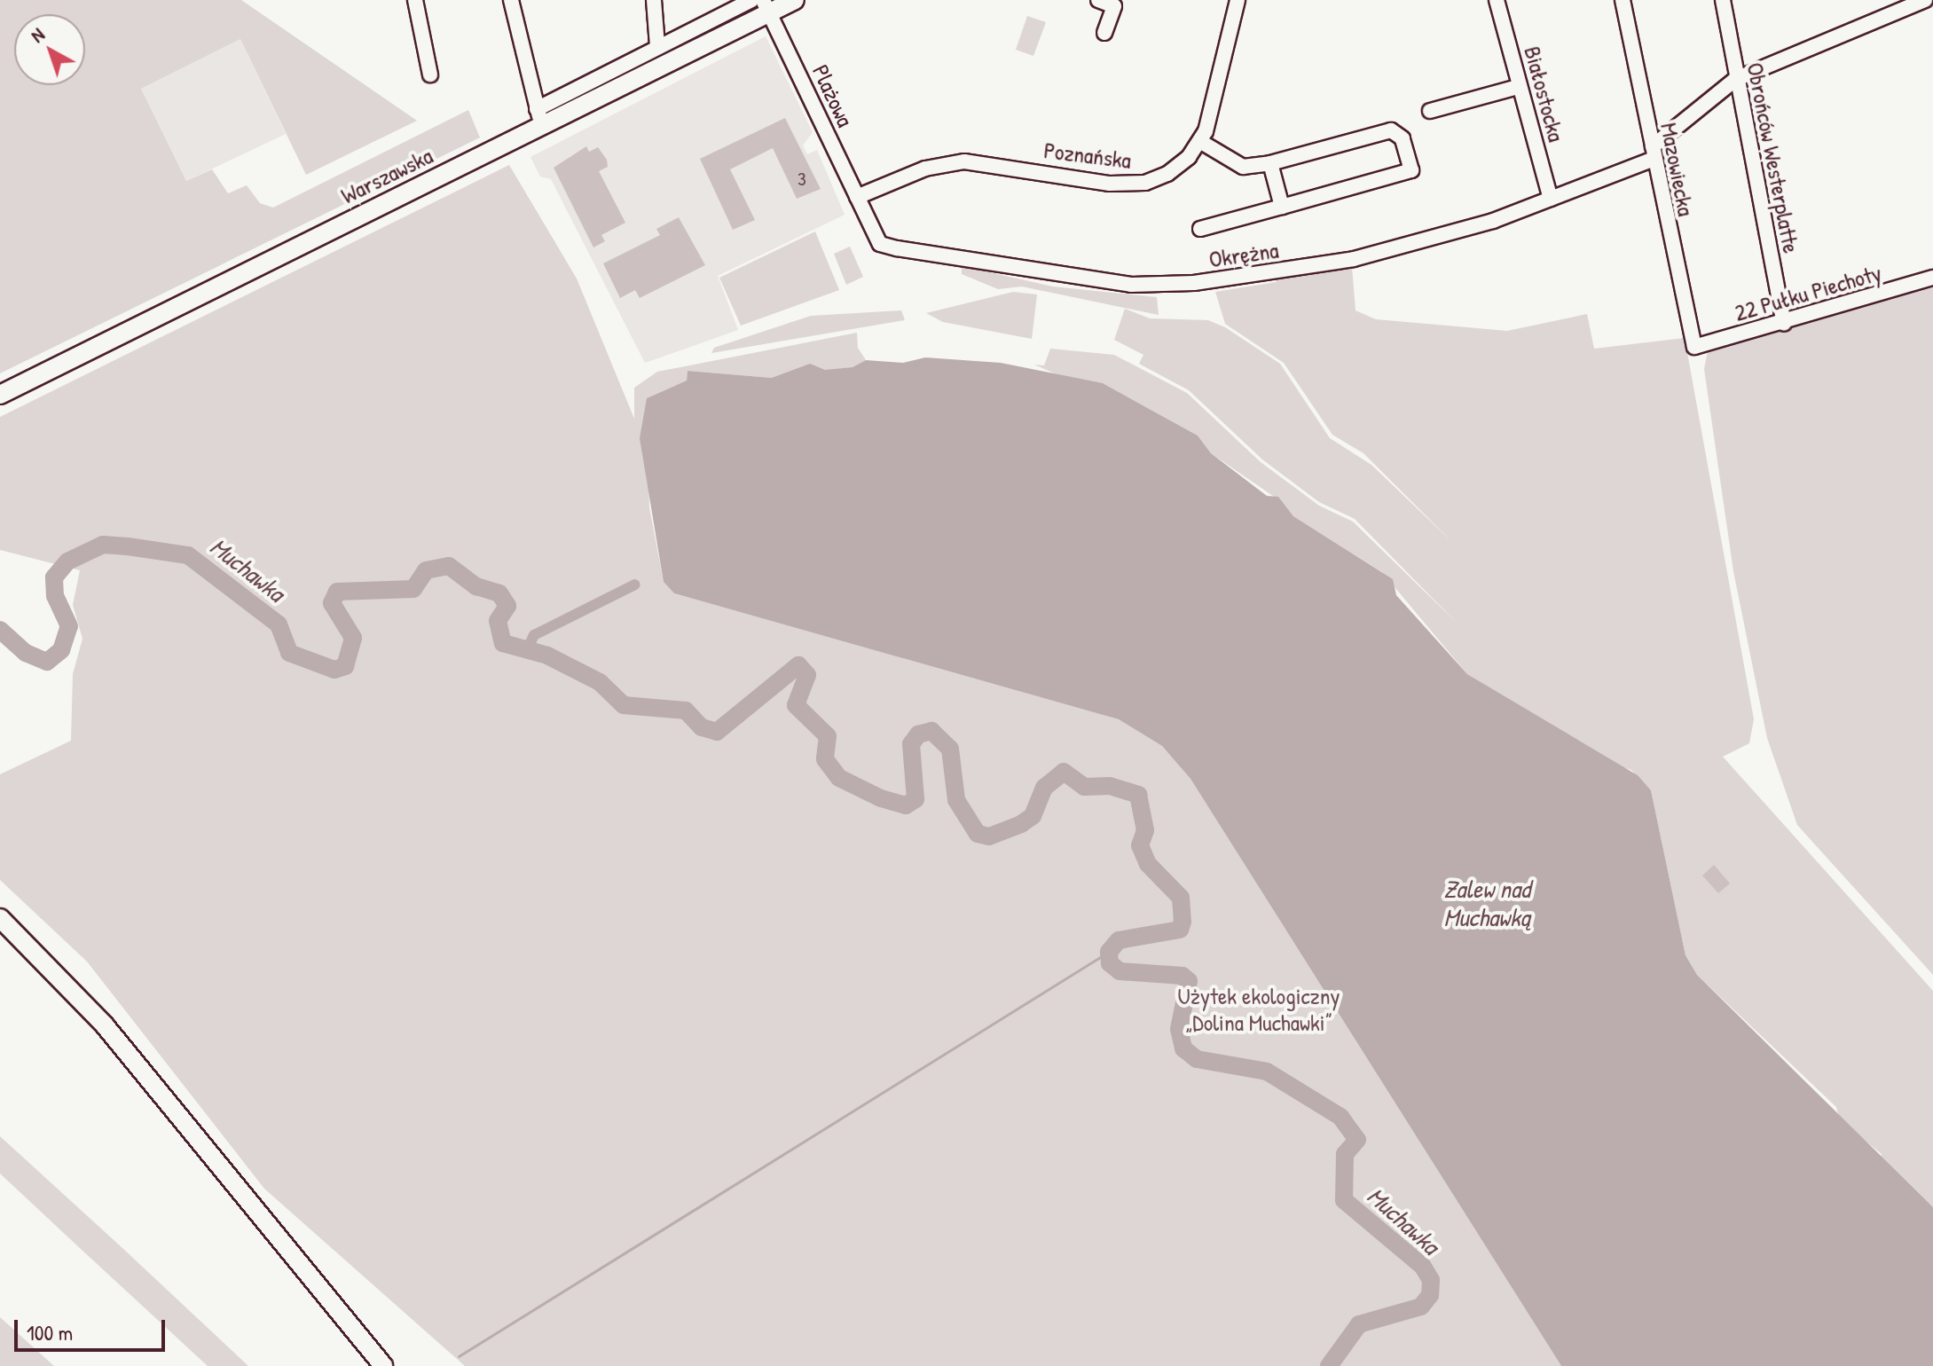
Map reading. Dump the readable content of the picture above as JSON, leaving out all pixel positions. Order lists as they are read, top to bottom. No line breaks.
{"streets":{"main road":["Warszawska"],"street":["Białostocka","Plażowa","Poznańska","Obrońców Westerplatte","Mazowiecka","Okrężna","22 Pułku Piechoty"]},"crossings":[["Białostocka","Okrężna"],["Plażowa","Poznańska"],["Plażowa","Warszawska"],["Plażowa","Okrężna"],["Poznańska","Okrężna"],["Obrońców Westerplatte","Okrężna"],["Obrońców Westerplatte","22 Pułku Piechoty"],["Mazowiecka","Okrężna"],["Mazowiecka","22 Pułku Piechoty"]],"water":["Muchawka","Zalew nad Muchawką"],"parks":["Użytek ekologiczny „Dolina Muchawki”"],"house_numbers":["3"],"scale_bar":"100 m","north":"top left"}
